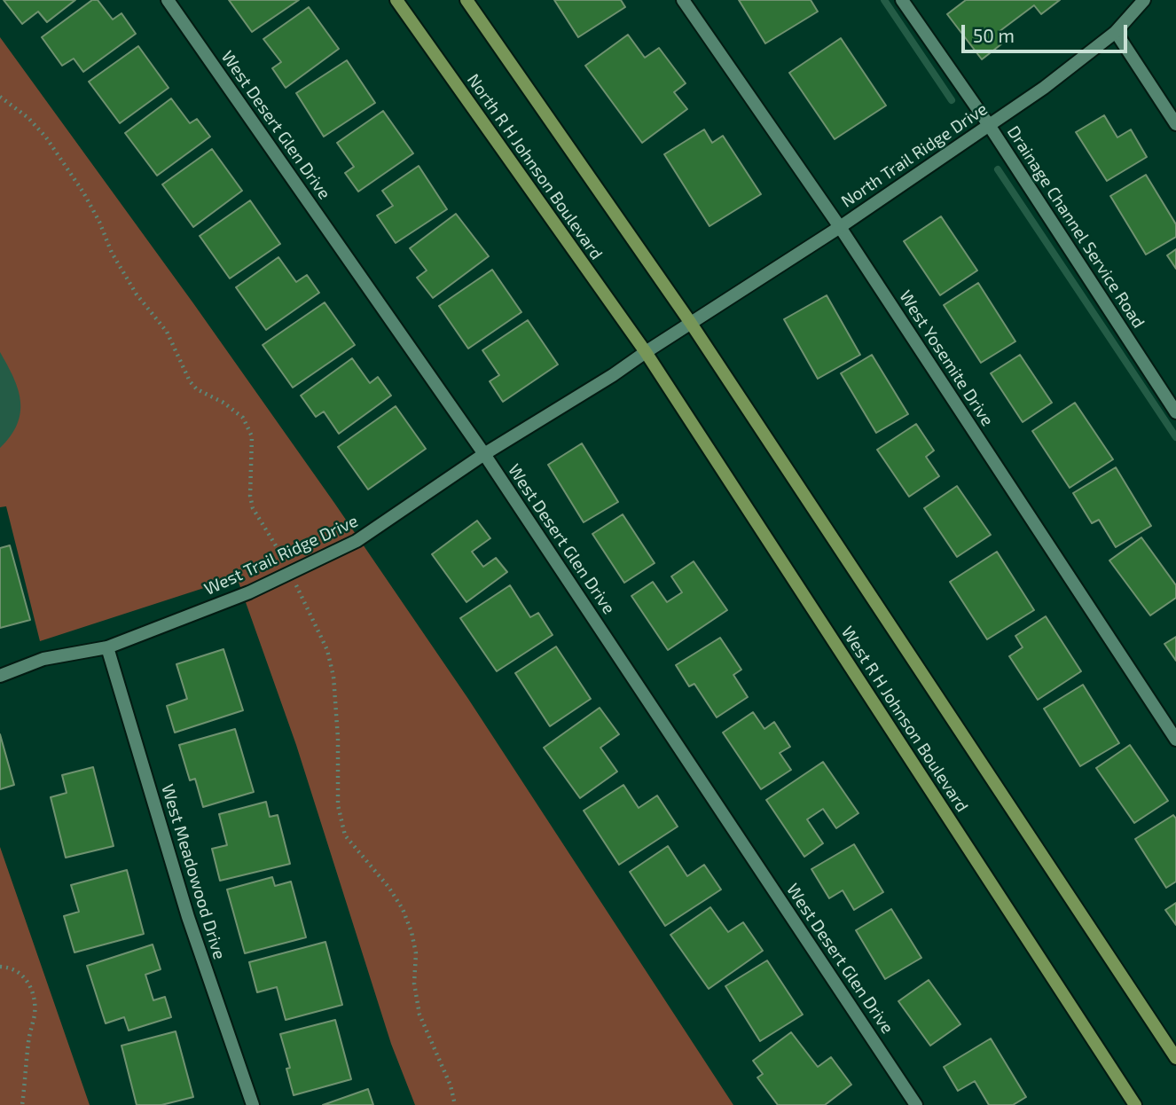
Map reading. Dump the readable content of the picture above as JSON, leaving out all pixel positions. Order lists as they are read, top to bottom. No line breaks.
{"streets":{"main road":["North R H Johnson Boulevard","West R H Johnson Boulevard"],"street":["West Desert Glen Drive","North Trail Ridge Drive","Drainage Channel Service Road","West Yosemite Drive","West Trail Ridge Drive","West Meadowood Drive"]},"crossings":[["West Desert Glen Drive","West Trail Ridge Drive"],["North Trail Ridge Drive","North R H Johnson Boulevard"],["North Trail Ridge Drive","Drainage Channel Service Road"],["North Trail Ridge Drive","West Yosemite Drive"],["North Trail Ridge Drive","West Trail Ridge Drive"],["North Trail Ridge Drive","West R H Johnson Boulevard"],["North R H Johnson Boulevard","West Trail Ridge Drive"],["North R H Johnson Boulevard","West R H Johnson Boulevard"],["West Trail Ridge Drive","West R H Johnson Boulevard"],["West Trail Ridge Drive","West Meadowood Drive"]],"scale_bar":"50 m"}
